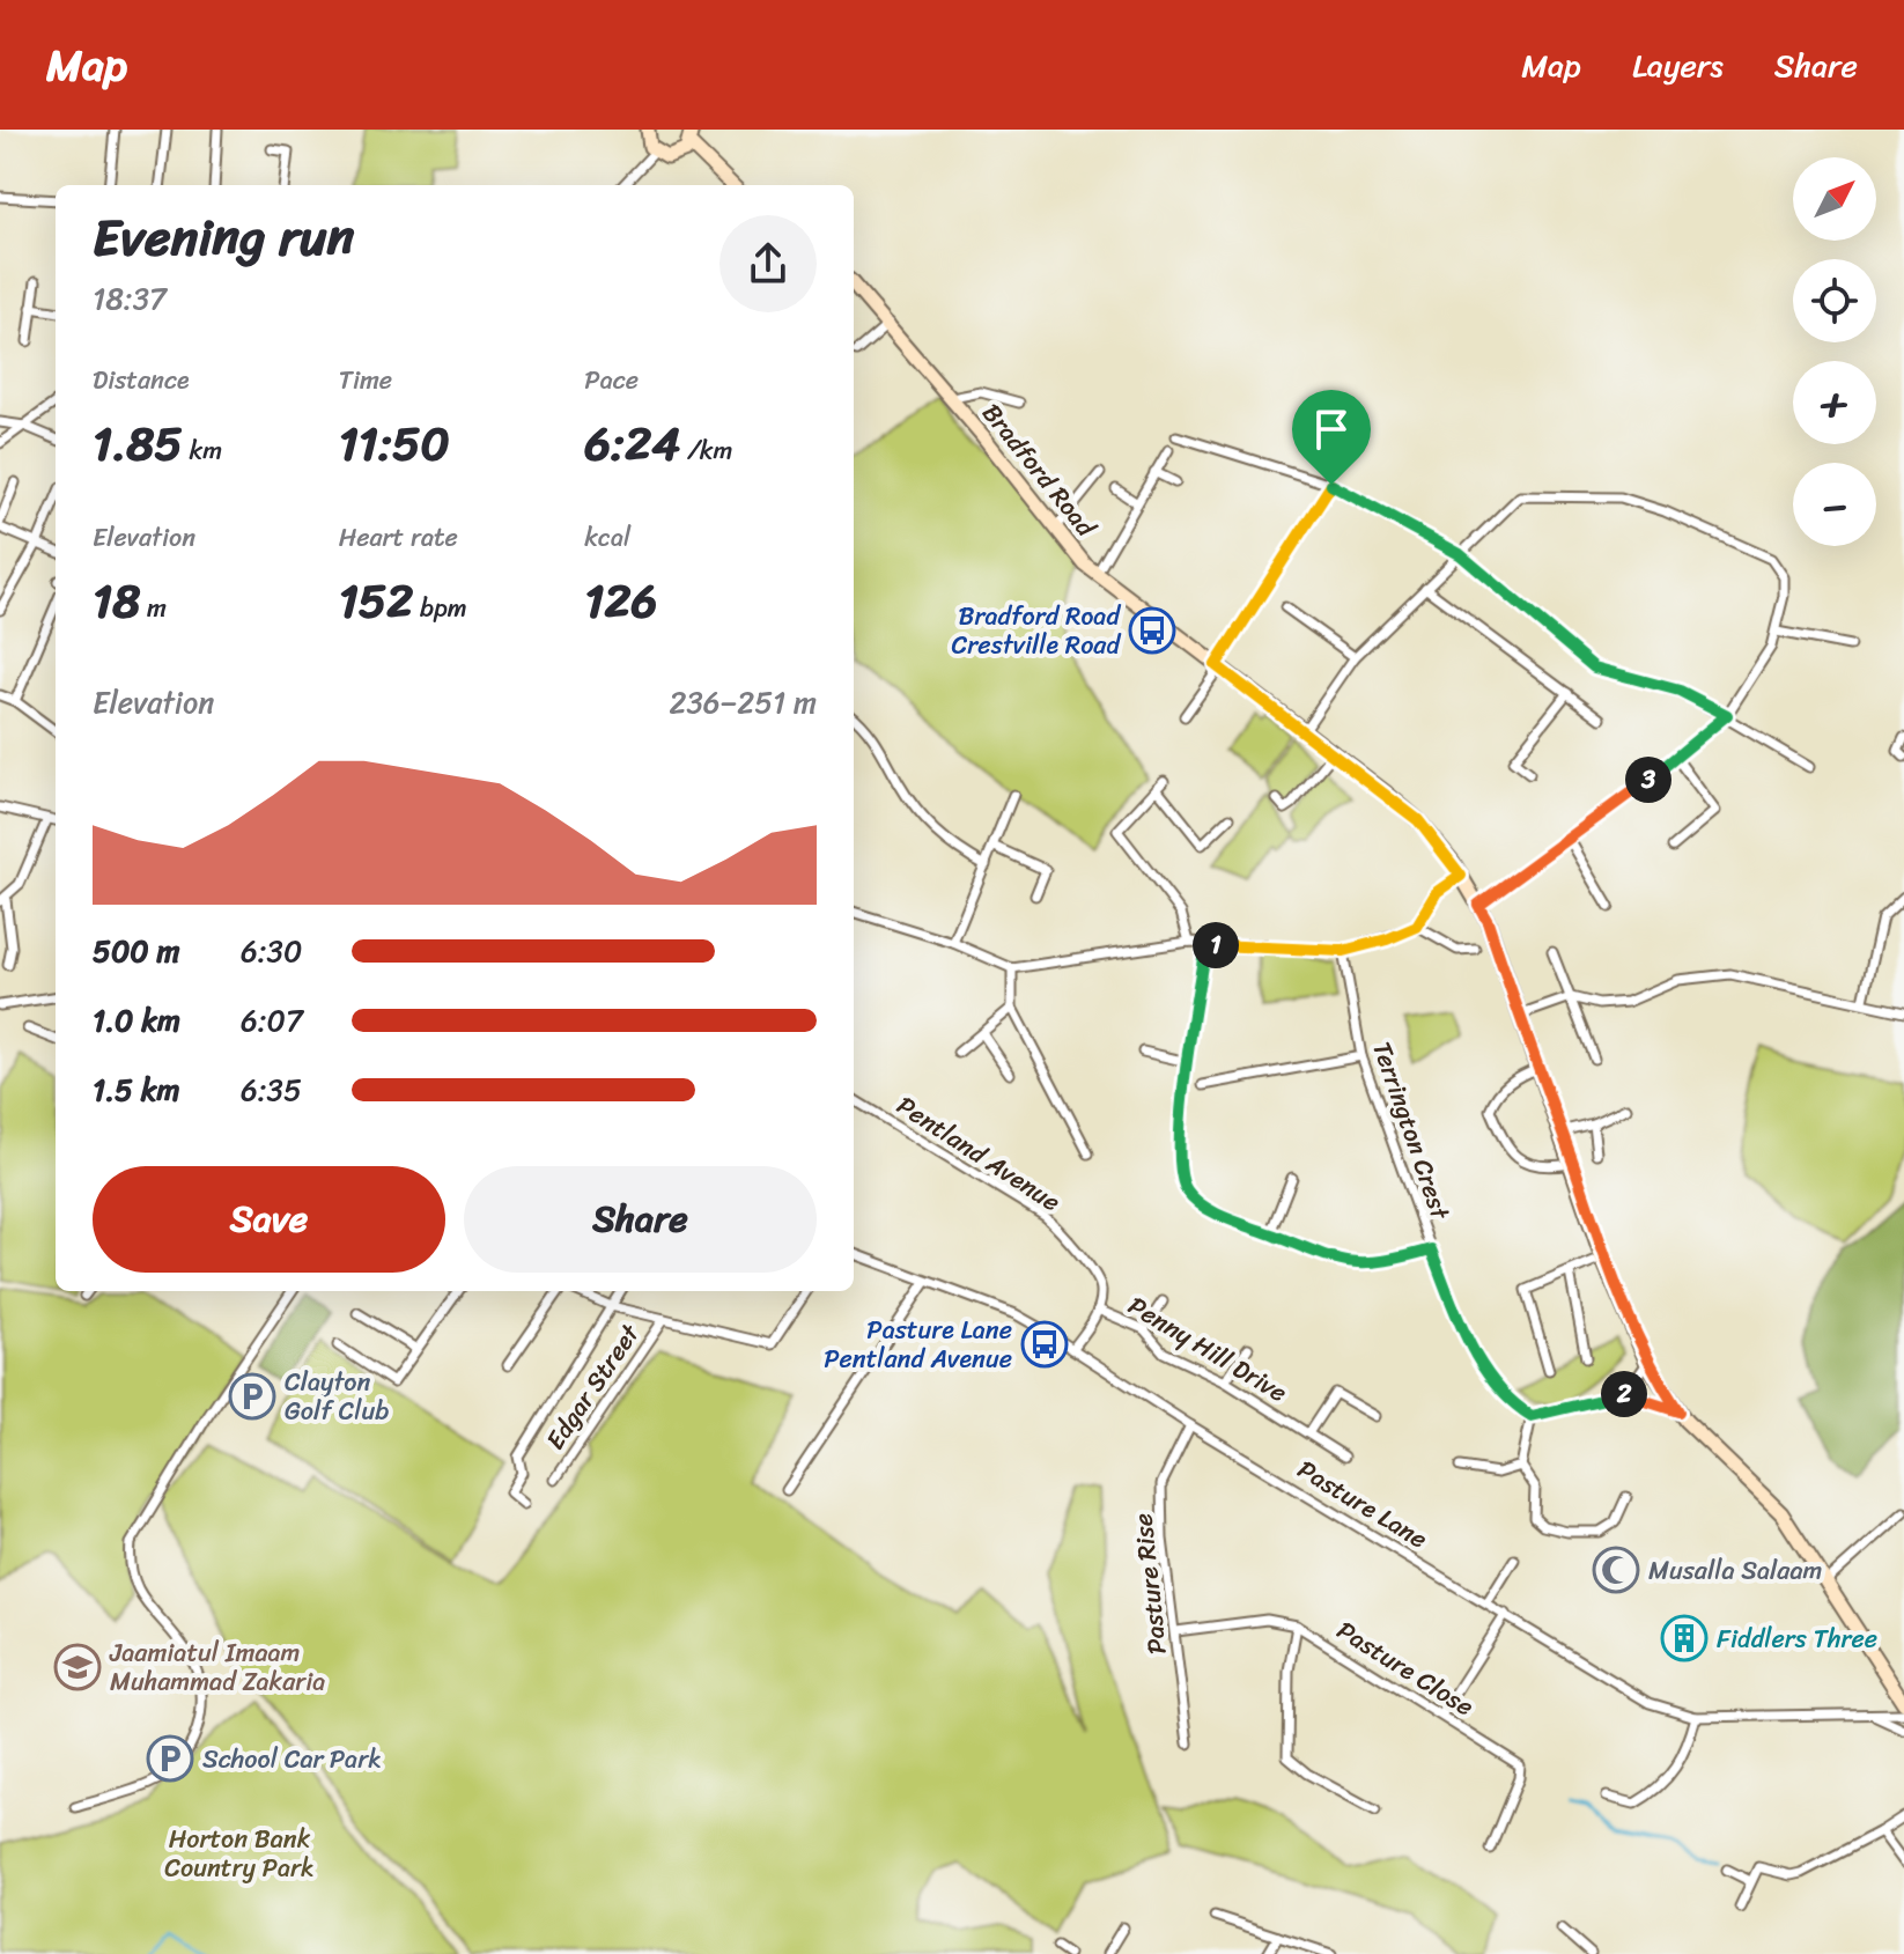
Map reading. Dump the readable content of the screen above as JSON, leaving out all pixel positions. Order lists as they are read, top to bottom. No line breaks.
{"streets":{"street":["Bradford Road","Terrington Crest","Pentland Avenue","Penny Hill Drive","Edgar Street","Pasture Lane","Pasture Rise","Pasture Close"]},"crossings":[["Pentland Avenue","Penny Hill Drive"],["Pasture Lane","Pasture Rise"],["Pasture Rise","Pasture Close"]],"parks":["Horton Bank Country Park"],"places":{"bus stop":["Bradford Road Crestville Road","Pasture Lane Pentland Avenue"],"parking":["Clayton Golf Club","School Car Park"],"mosque":["Musalla Salaam"],"building":["Fiddlers Three"],"school or university":["Jaamiatul Imaam Muhammad Zakaria"]},"north":"top right","page":{"header":"Map","nav":["Map","Layers","Share"],"map_buttons":["+","−"],"heading":["Evening run","18:37"],"stats":[["Distance","1.85 km"],["Time","11:50"],["Pace","6:24 /km"],["Elevation","18 m"],["Heart rate","152 bpm"],["kcal","126"]],"chart":["Elevation","236–251 m"],"pins":["3","1","2"],"list":[{"name":"500 m","note":"6:30"},{"name":"1.0 km","note":"6:07"},{"name":"1.5 km","note":"6:35"}],"buttons":["Save","Share"]}}
